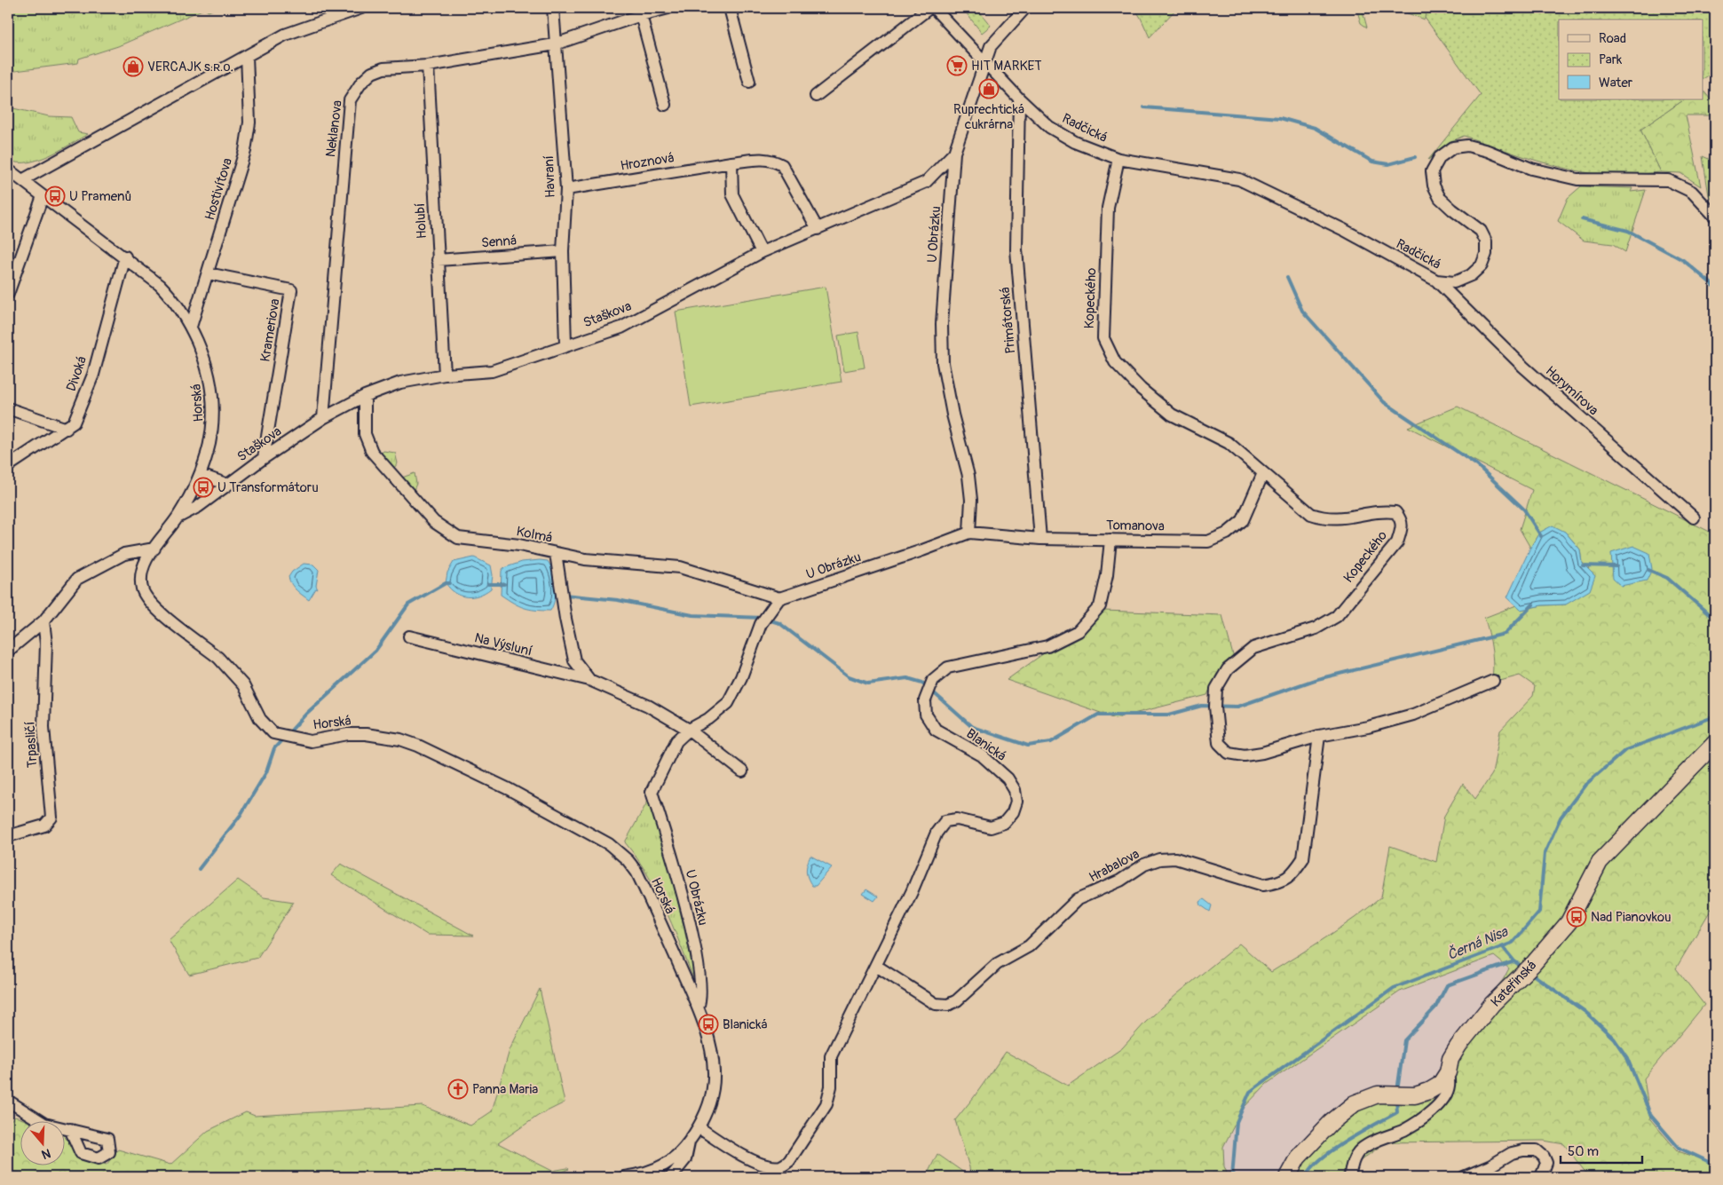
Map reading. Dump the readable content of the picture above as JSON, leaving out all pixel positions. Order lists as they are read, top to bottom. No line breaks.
{"streets":{"street":["Radčická","Neklanova","Hroznová","Havraní","Hostivítova","Holubí","U Obrázku","Senná","Kopeckého","Staškova","Primátorská","Krameriova","Divoká","Horymírova","Horská","Tomanova","Kolmá","Na Výsluní","Trpasličí","Blanická","Hrabalova","Kateřinská"]},"crossings":[["Radčická","Kopeckého"],["Radčická","Staškova"],["Radčická","Primátorská"],["Radčická","Horymírova"],["Neklanova","Havraní"],["Neklanova","Holubí"],["Neklanova","Staškova"],["Hroznová","Havraní"],["Hroznová","Staškova"],["Havraní","Senná"],["Havraní","Staškova"],["Hostivítova","Krameriova"],["Hostivítova","Horská"],["Holubí","Senná"],["Holubí","Staškova"],["U Obrázku","Staškova"],["U Obrázku","Horská"],["U Obrázku","Tomanova"],["U Obrázku","Kolmá"],["U Obrázku","Na Výsluní"],["Kopeckého","Tomanova"],["Kopeckého","Hrabalova"],["Staškova","Krameriova"],["Staškova","Horská"],["Staškova","Kolmá"],["Primátorská","Tomanova"],["Divoká","Horská"],["Horská","Blanická"],["Tomanova","Blanická"],["Kolmá","Na Výsluní"],["Blanická","Hrabalova"]],"water":["Černá Nisa"],"places":{"supermarket":["HIT MARKET"],"shop":["VERCAJK s.ʀ.ᴏ.","Ruprechtická cukrárna"],"bus stop":["U Pramenů","U Transformátoru","Nad Pianovkou","Blanická"],"church":["Panna Maria"]},"legend":["Road","Park","Water"],"scale_bar":"50 m","north":"bottom"}
